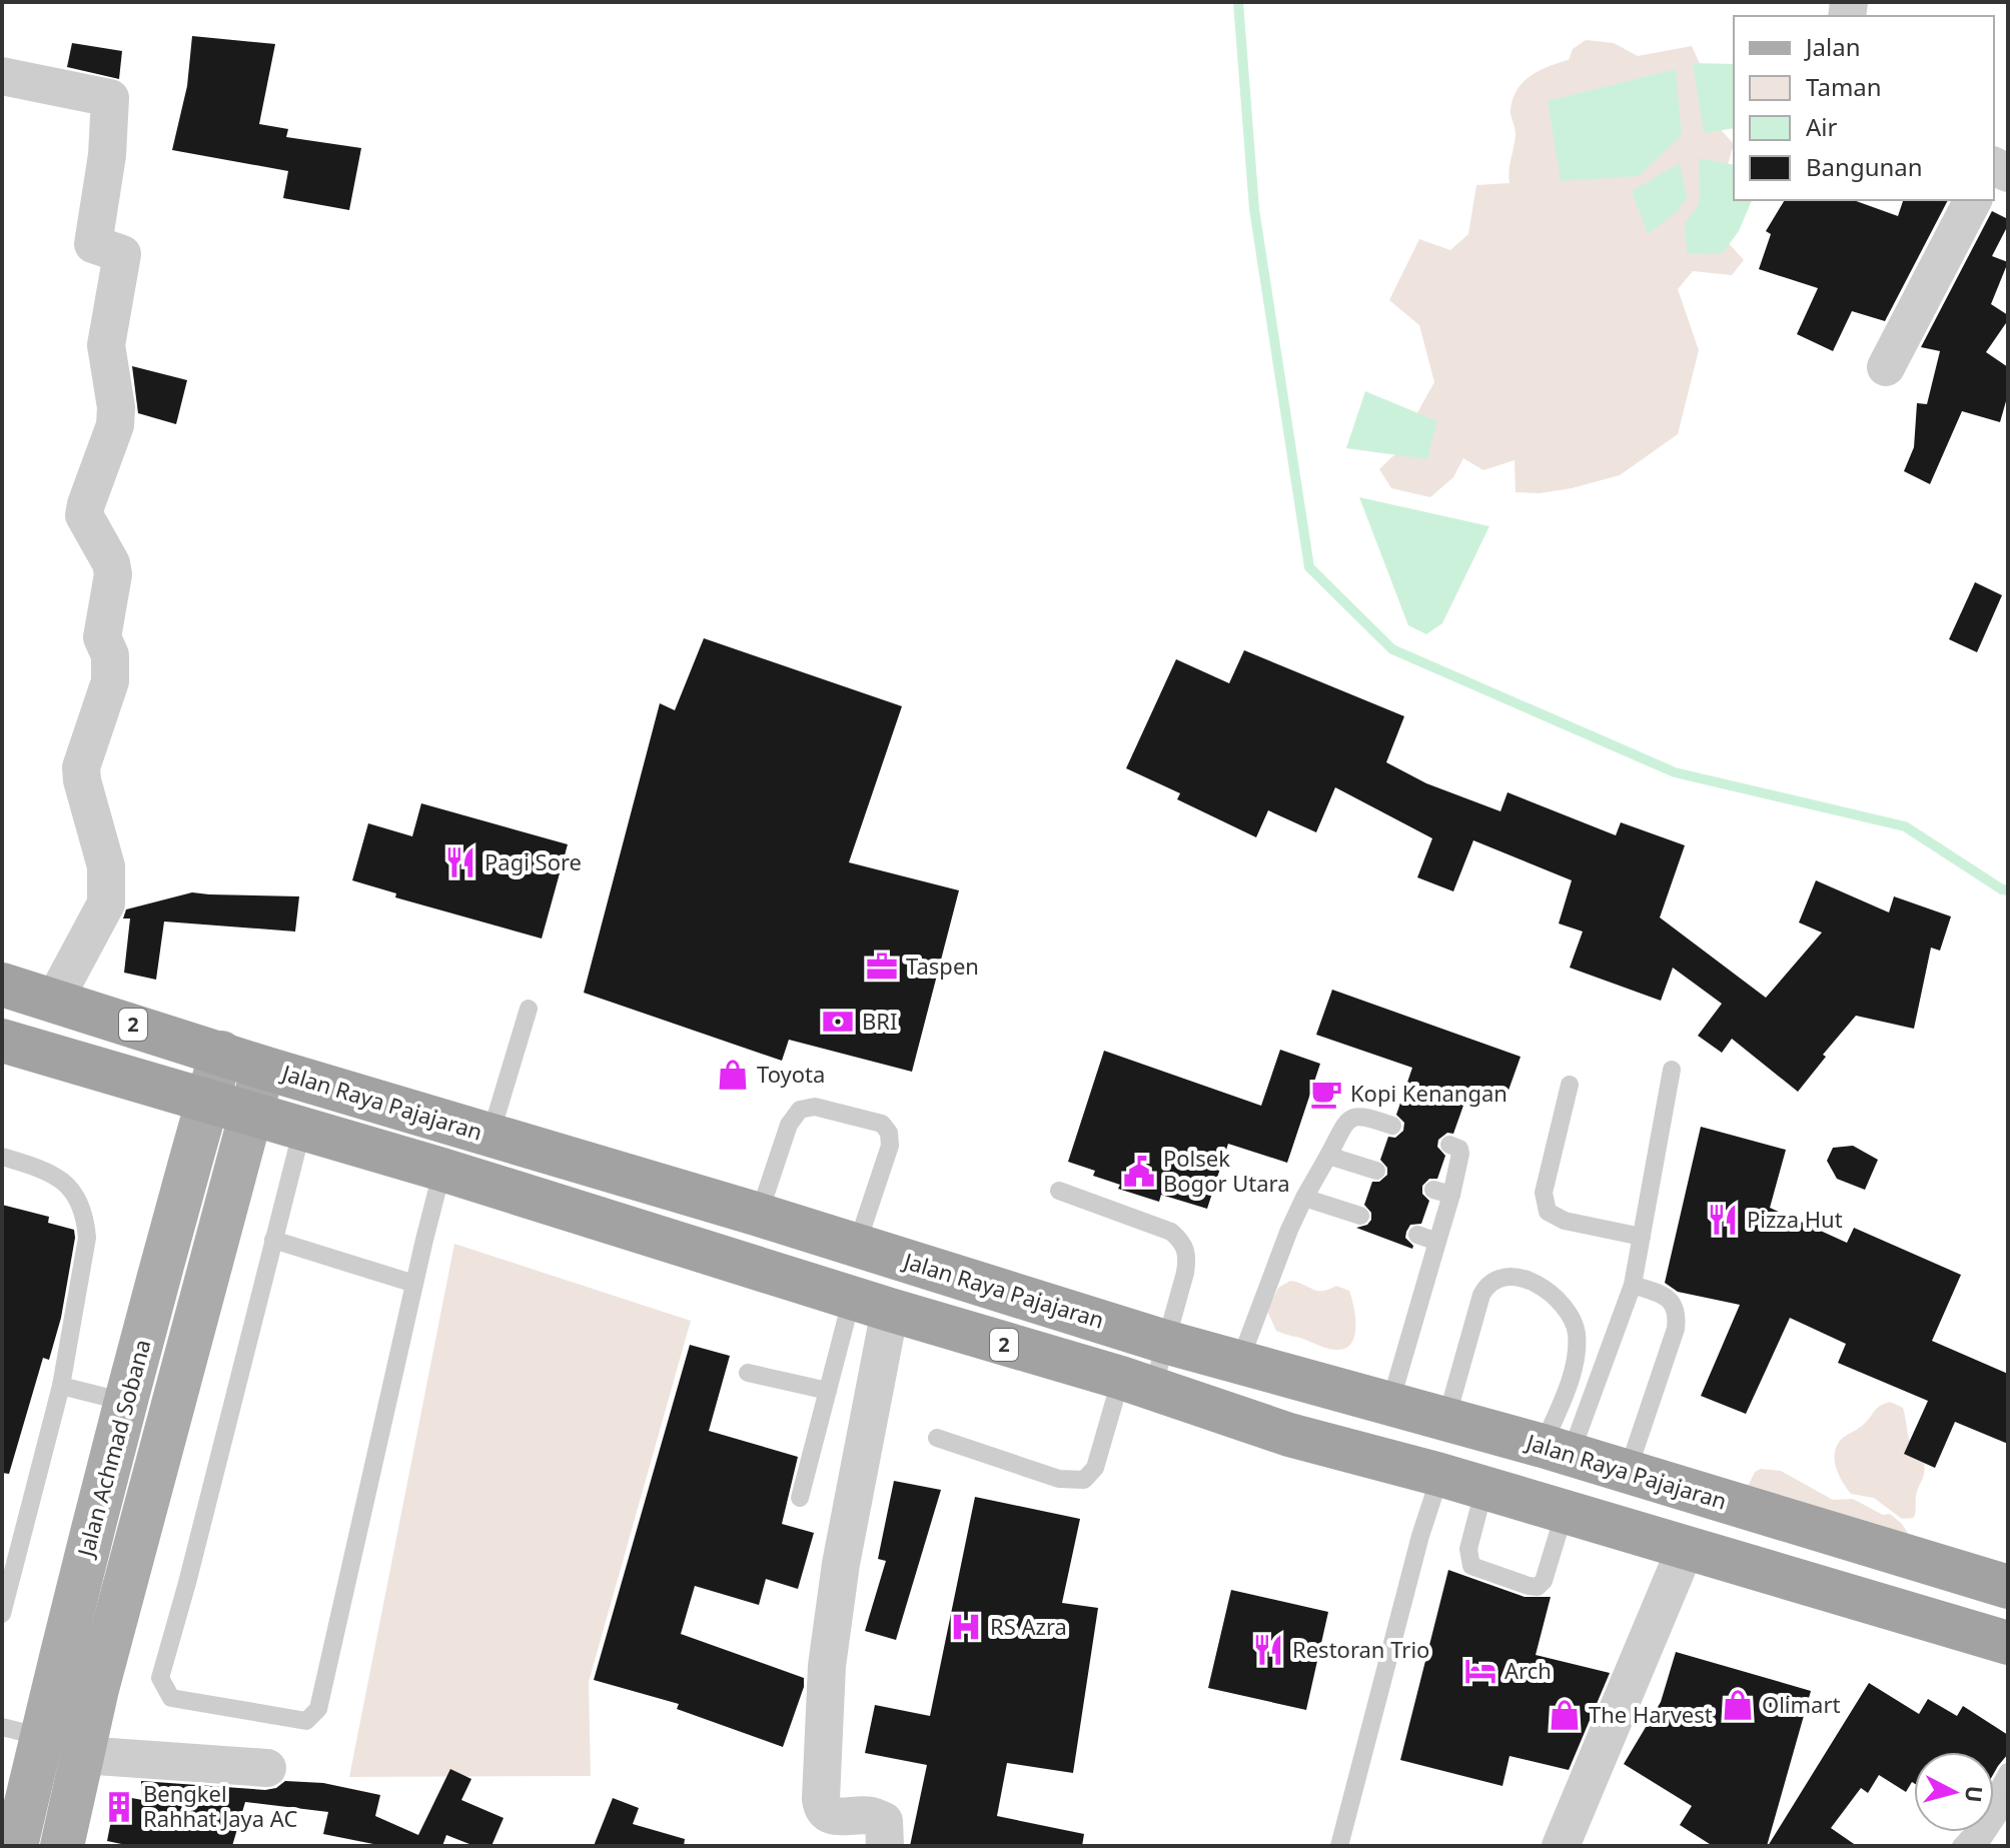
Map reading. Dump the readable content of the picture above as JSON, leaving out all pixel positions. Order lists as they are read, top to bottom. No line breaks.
{"streets":{"highway":["2","Jalan Raya Pajajaran"],"main road":["Jalan Achmad Sobana"]},"crossings":[["2","Jalan Achmad Sobana"],["Jalan Raya Pajajaran","Jalan Achmad Sobana"]],"places":{"restaurant":["Pagi Sore","Pizza Hut","Restoran Trio"],"office":["Taspen"],"bank":["BRI"],"shop":["Toyota","Olimart","The Harvest"],"cafe":["Kopi Kenangan"],"public building":["Polsek Bogor Utara"],"hospital":["RS Azra"],"hotel":["Arch"],"building":["Bengkel Rahhat Jaya AC"]},"legend":["Jalan","Taman","Air","Bangunan"],"north":"right"}
